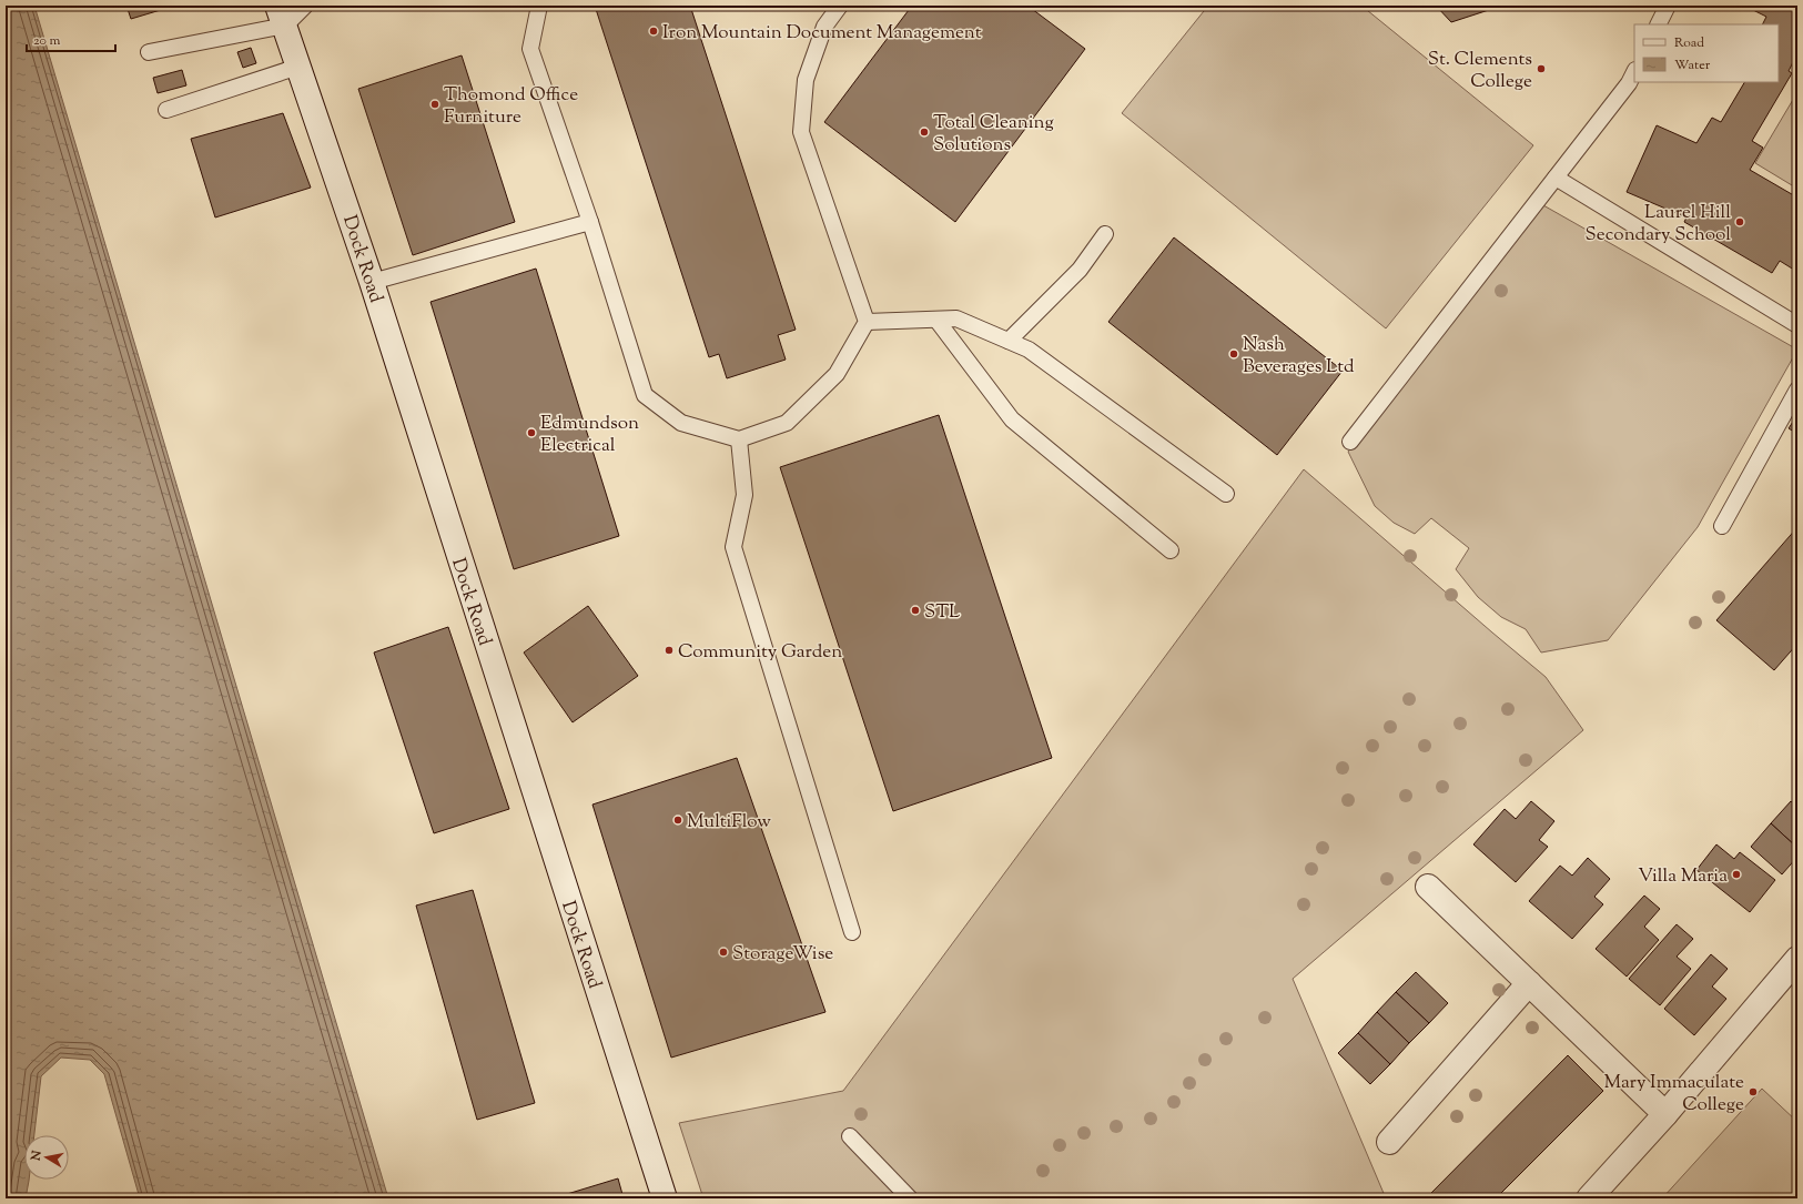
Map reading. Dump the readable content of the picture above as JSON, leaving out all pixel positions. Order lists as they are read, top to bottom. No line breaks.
{"streets":{"main road":["Dock Road"]},"places":["Iron Mountain Document Management","St. Clements College","Thomond Office Furniture","Total Cleaning Solutions","Laurel Hill Secondary School","Nash Beverages Ltd","Edmundson Electrical","STL","Community Garden","MultiFlow","Villa Maria","StorageWise","Mary Immaculate College"],"legend":["Road","Water"],"scale_bar":"20 m","north":"left"}
